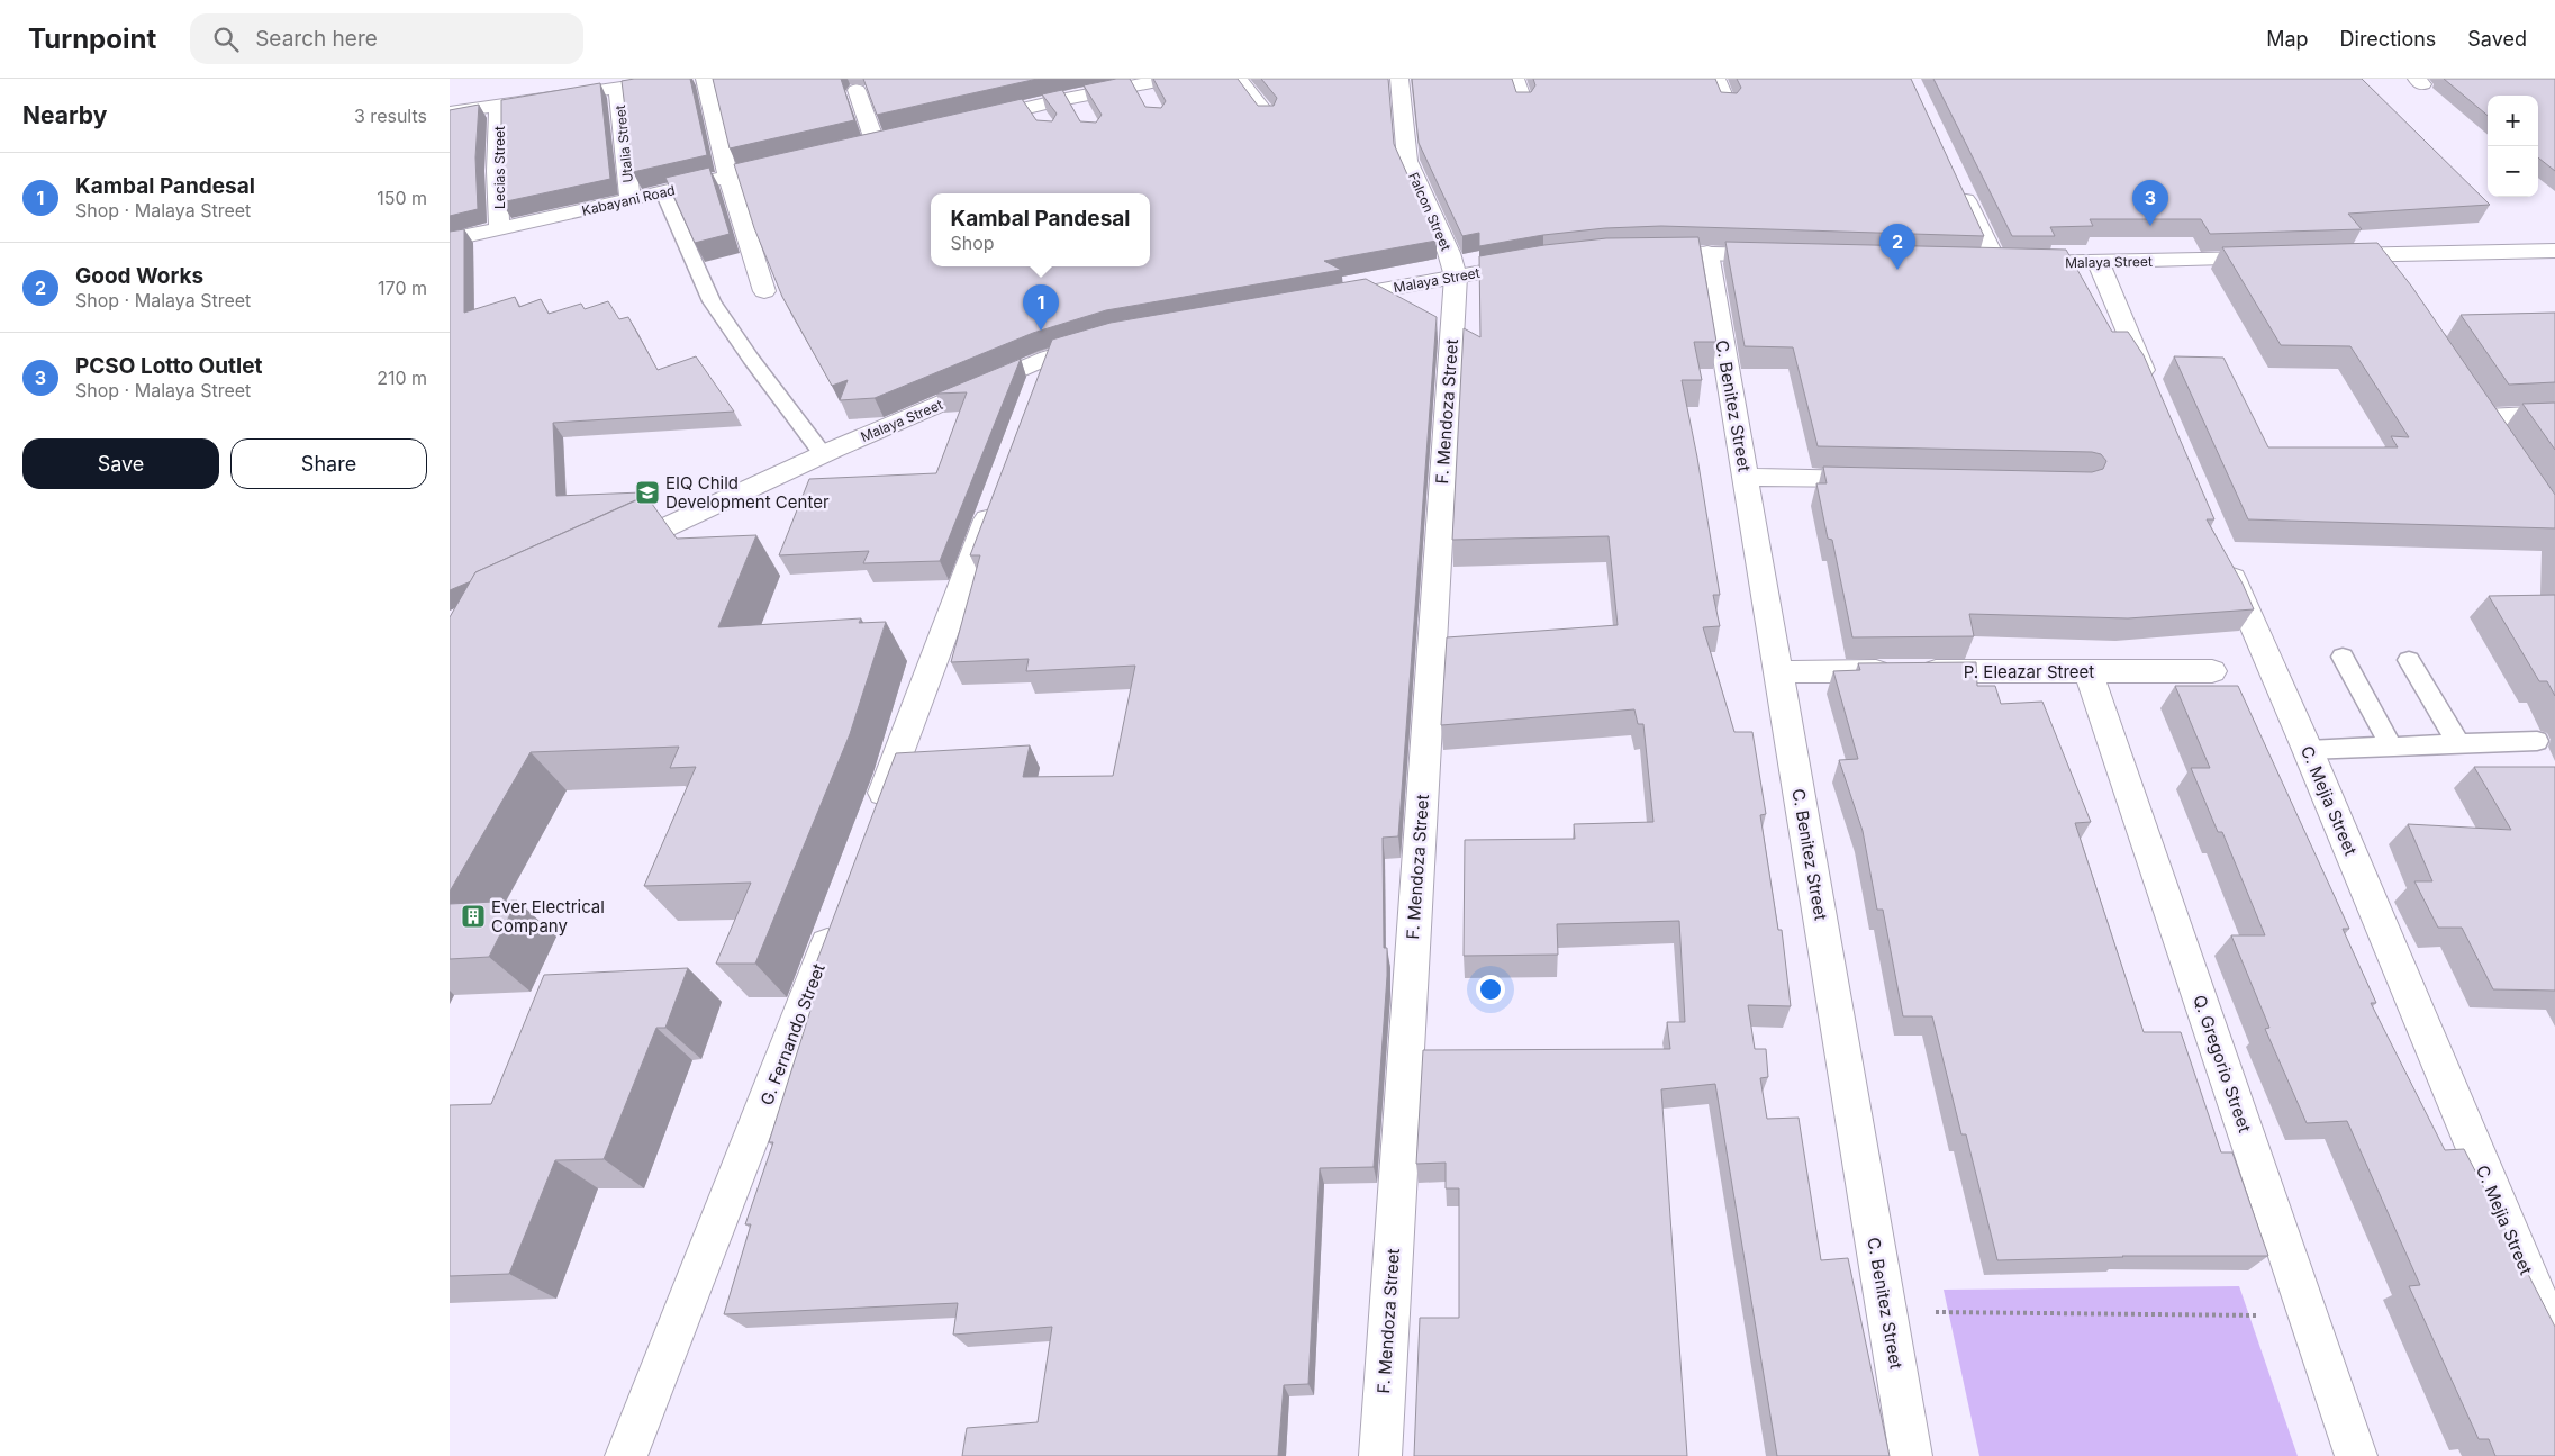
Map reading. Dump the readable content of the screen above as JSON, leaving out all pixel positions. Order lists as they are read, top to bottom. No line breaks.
{"streets":{"street":["Utalia Street","Lecias Street","Kabayani Road","Falcon Street","Malaya Street","C. Benitez Street","F. Mendoza Street","P. Eleazar Street","C. Mejia Street","G. Fernando Street","Q. Gregorio Street"]},"crossings":[["Utalia Street","Kabayani Road"],["Lecias Street","Kabayani Road"],["Falcon Street","Malaya Street"],["Falcon Street","F. Mendoza Street"],["Malaya Street","F. Mendoza Street"],["C. Benitez Street","P. Eleazar Street"],["P. Eleazar Street","Q. Gregorio Street"]],"places":{"school or university":["EIQ Child Development Center"],"building":["Ever Electrical Company"]},"page":{"header":"Turnpoint","search":"Search here","nav":["Map","Directions","Saved"],"heading":["Nearby","3 results"],"map_buttons":["+","−"],"list":[{"mark":"1","name":"Kambal Pandesal","note":"Shop · Malaya Street","value":"150 m"},{"mark":"2","name":"Good Works","note":"Shop · Malaya Street","value":"170 m"},{"mark":"3","name":"PCSO Lotto Outlet","note":"Shop · Malaya Street","value":"210 m"}],"pins":["3","2","1"],"popup":["Kambal Pandesal","Shop"],"buttons":["Save","Share"]}}
